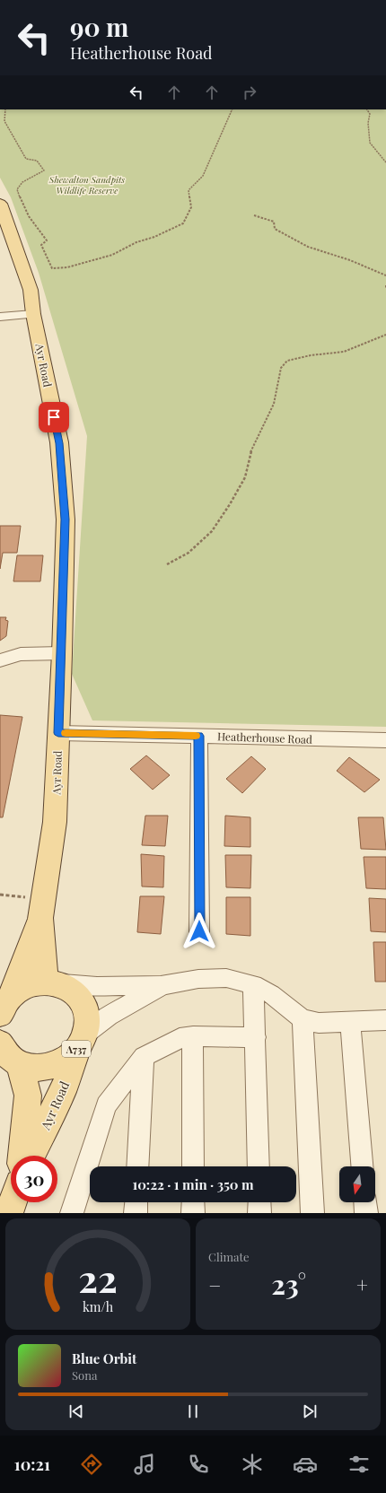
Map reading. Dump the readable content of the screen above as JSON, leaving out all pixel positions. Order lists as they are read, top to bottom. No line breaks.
{"streets":{"main road":["Ayr Road","A737"],"street":["Heatherhouse Road"]},"crossings":[["Ayr Road","Heatherhouse Road"],["Ayr Road","A737"]],"parks":["Shewalton Sandpits Wildlife Reserve"],"north":"bottom","page":{"turn":["90 m","Heatherhouse Road"],"limit":"30","trip":"10:22 · 1 min · 350 m","tile":"Climate","heat":["−","23°","+"],"song":["Blue Orbit","Sona"],"tabs":"10:21","gauge":["22","km/h"]}}
